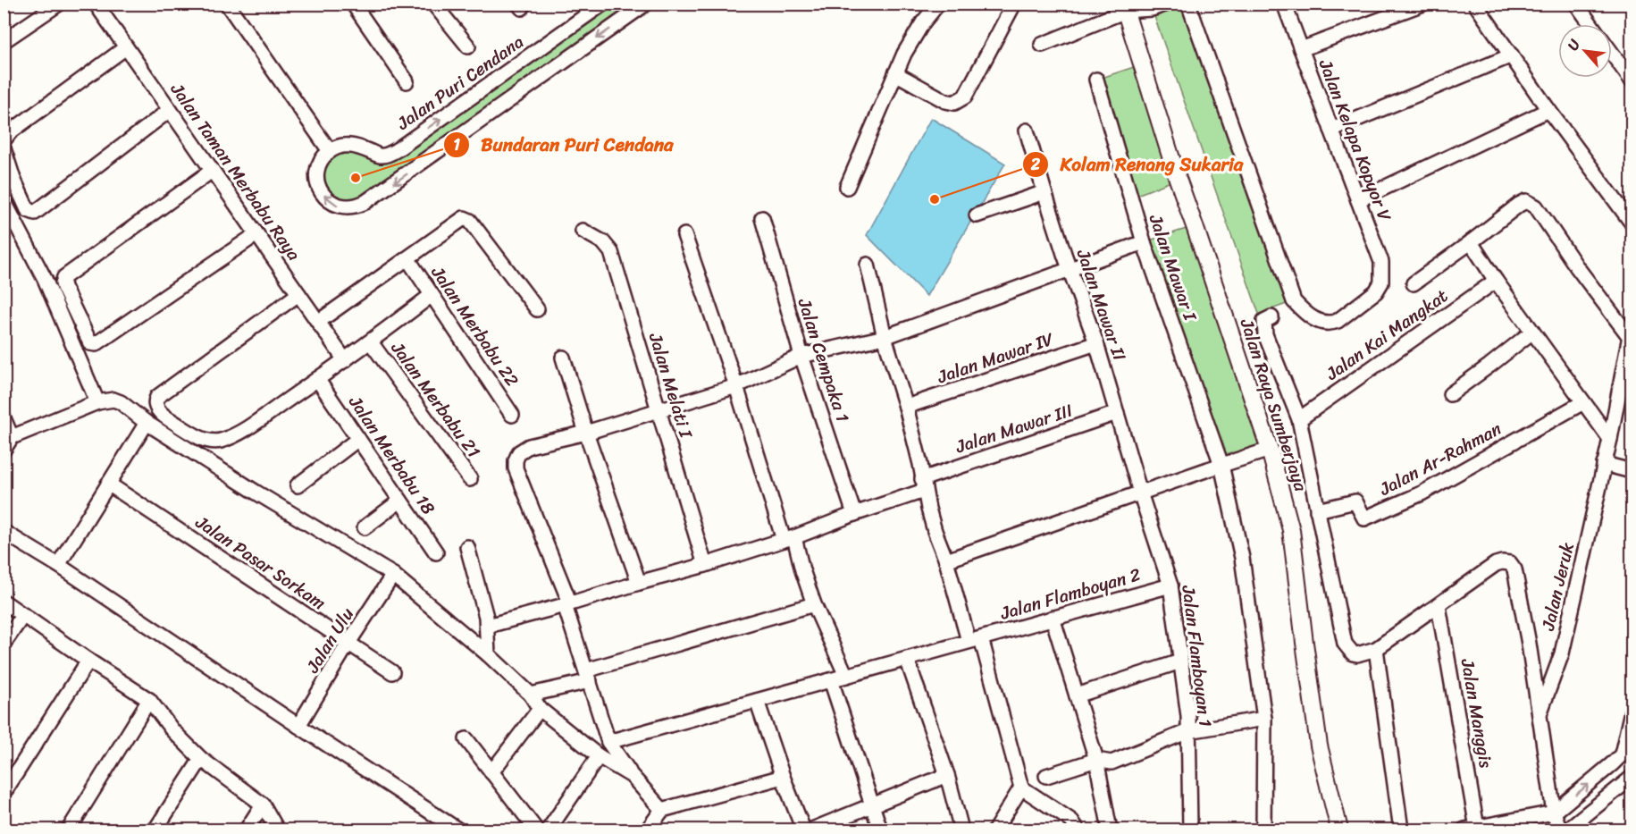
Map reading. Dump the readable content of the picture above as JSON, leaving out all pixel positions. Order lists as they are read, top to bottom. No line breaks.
{"streets":{"street":["Jalan Puri Cendana","Jalan Kelapa Kopyor V","Jalan Taman Merbabu Raya","Jalan Mawar I","Jalan Mawar II","Jalan Merbabu 22","Jalan Kai Mangkat","Jalan Mawar IV","Jalan Cempaka 1","Jalan Melati I","Jalan Merbabu 21","Jalan Raya Sumberjaya","Jalan Mawar III","Jalan Merbabu 18","Jalan Ar-Rahman","Jalan Pasar Sorkam","Jalan Jeruk","Jalan Flamboyan 2","Jalan Ulu","Jalan Flamboyan 1","Jalan Manggis"]},"crossings":[["Jalan Mawar II","Jalan Mawar IV"],["Jalan Mawar II","Jalan Mawar III"],["Jalan Mawar II","Jalan Flamboyan 1"],["Jalan Cempaka 1","Jalan Mawar III"],["Jalan Melati I","Jalan Mawar III"],["Jalan Pasar Sorkam","Jalan Ulu"],["Jalan Flamboyan 2","Jalan Flamboyan 1"]],"one_way":["Jalan Puri Cendana"],"places":["Bundaran Puri Cendana","Kolam Renang Sukaria"],"north":"top left"}
